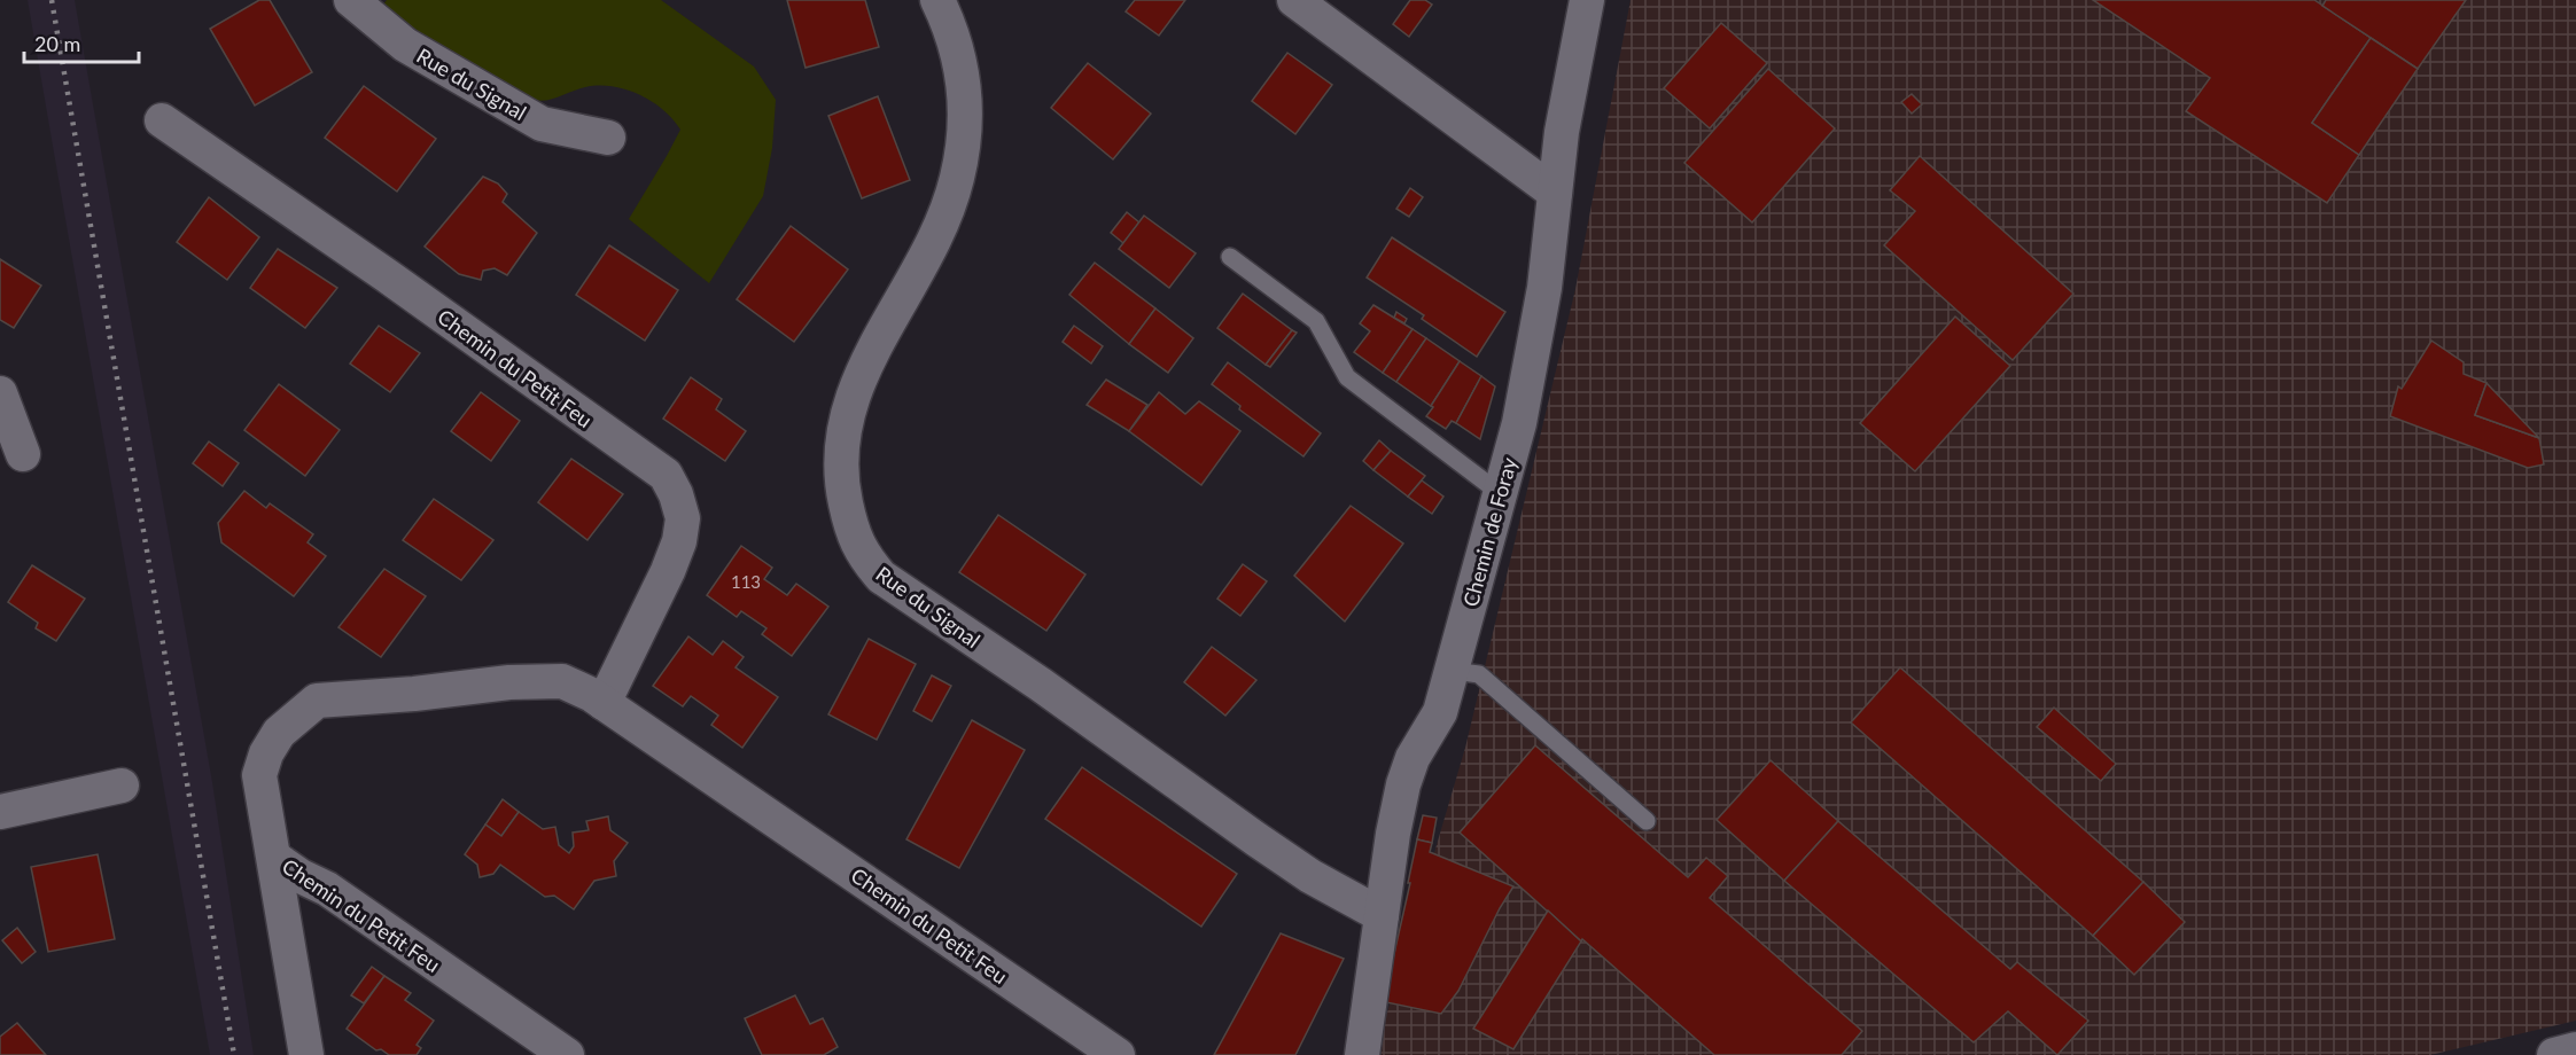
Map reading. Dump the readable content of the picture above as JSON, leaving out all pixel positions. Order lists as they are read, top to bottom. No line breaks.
{"streets":{"street":["Rue du Signal","Chemin du Petit Feu","Chemin de Foray"]},"crossings":[["Rue du Signal","Chemin de Foray"]],"house_numbers":["113"],"scale_bar":"20 m"}
